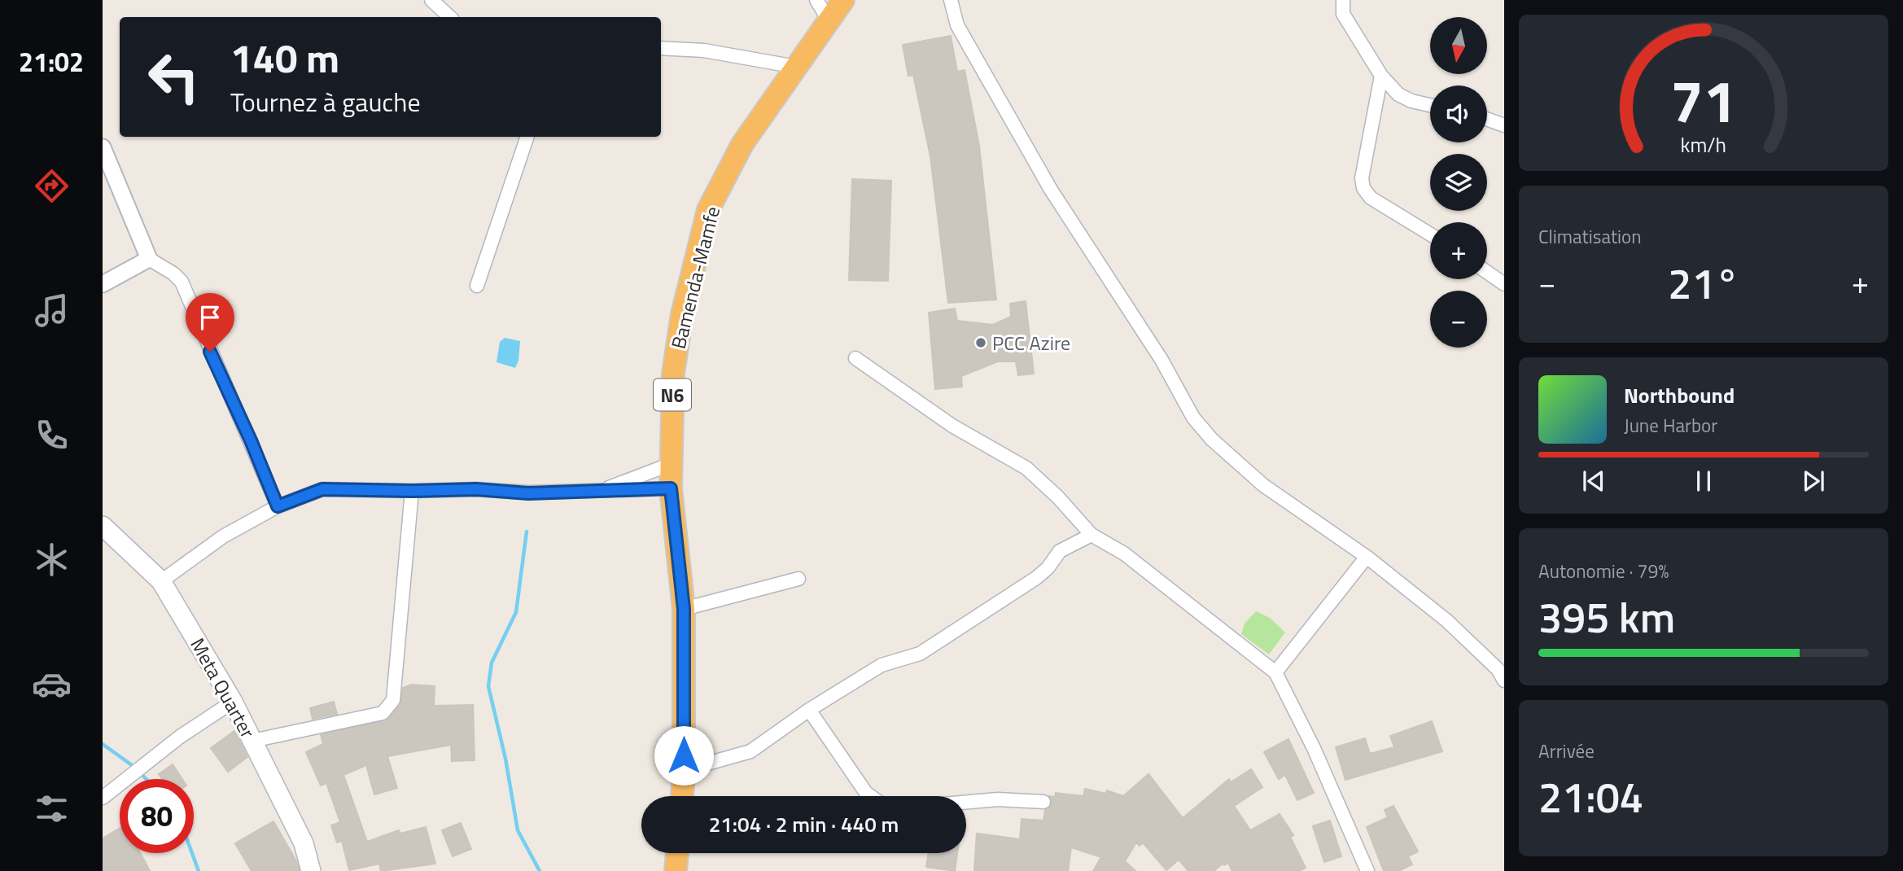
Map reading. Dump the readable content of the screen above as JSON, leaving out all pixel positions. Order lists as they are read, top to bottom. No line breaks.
{"streets":{"highway":["Bamenda-Mamfe","N6"],"main road":["Meta Quarter"]},"places":["PCC Azire"],"north":"bottom","page":{"tabs":"21:02","map_buttons":["+","−"],"turn":["140 m","Tournez à gauche"],"tile":["Climatisation",["Autonomie · 79%","395 km"],["Arrivée","21:04"]],"heat":["−","21°","+"],"song":["Northbound","June Harbor"],"limit":"80","trip":"21:04 · 2 min · 440 m","gauge":["71","km/h"]}}
